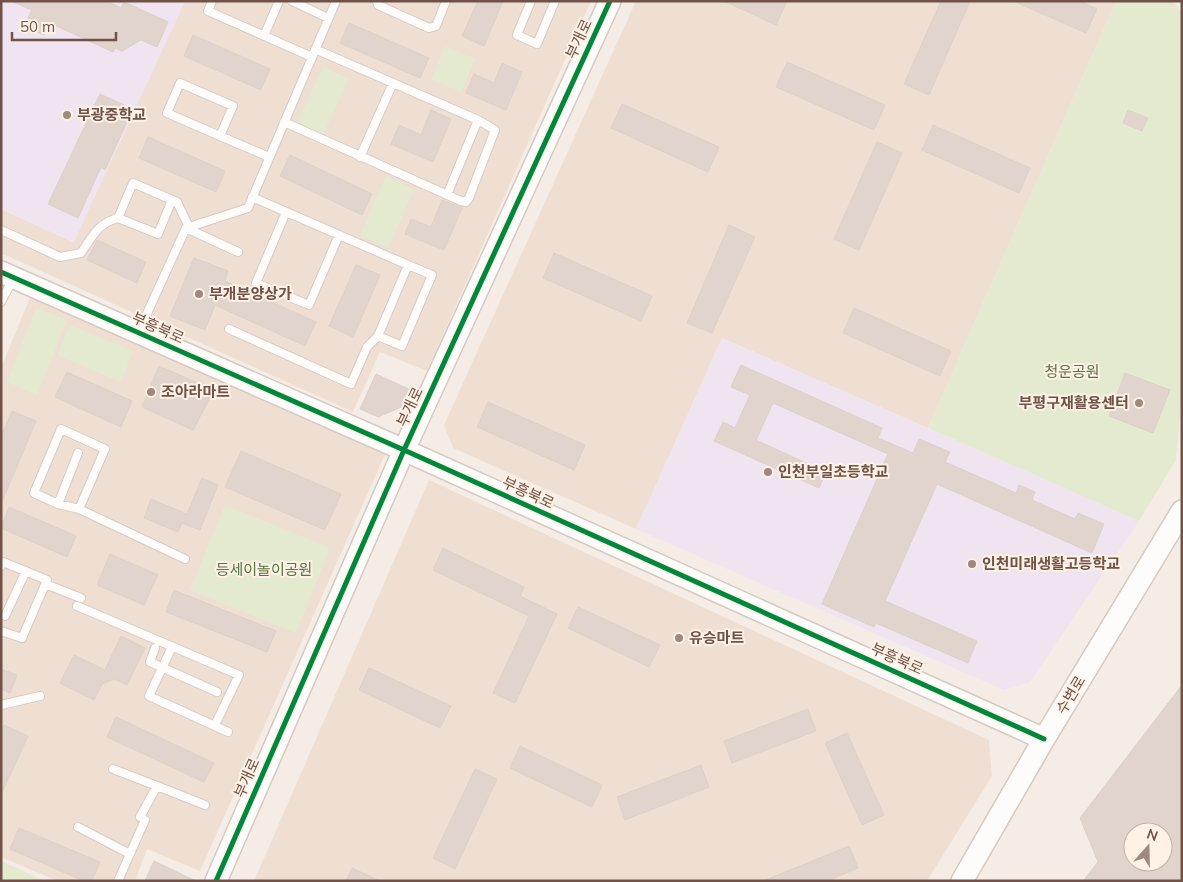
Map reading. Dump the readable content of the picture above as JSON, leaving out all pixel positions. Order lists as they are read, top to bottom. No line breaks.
{"streets":{"street":["부개로","부흥북로","수변로"]},"crossings":[["부개로","부흥북로"],["부흥북로","수변로"]],"parks":["청운공원","등세이놀이공원"],"places":["부광중학교","부개분양상가","조아라마트","부평구재활용센터","인천부일초등학교","인천미래생활고등학교","유승마트"],"scale_bar":"50 m","north":"top"}
